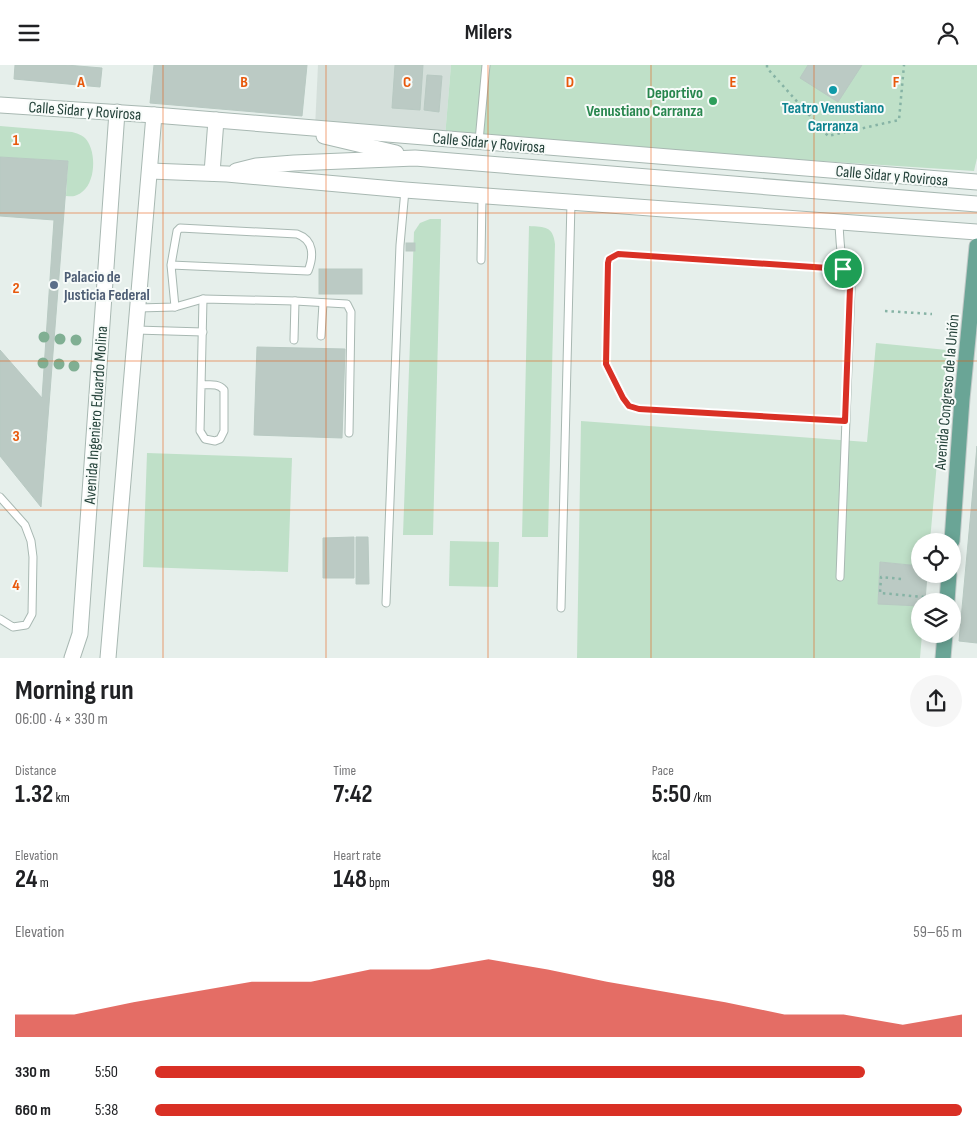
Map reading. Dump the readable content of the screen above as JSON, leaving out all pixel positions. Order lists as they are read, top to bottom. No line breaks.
{"streets":{"main road":["Avenida Congreso de la Unión"],"street":["Calle Sidar y Rovirosa","Avenida Ingeniero Eduardo Molina"]},"crossings":[["Calle Sidar y Rovirosa","Avenida Ingeniero Eduardo Molina"]],"places":["Teatro Venustiano Carranza","Deportivo Venustiano Carranza","Palacio de Justicia Federal"],"page":{"header":"Milers","heading":["Morning run","06:00 · 4 × 330 m"],"stats":[["Distance","1.32 km"],["Time","7:42"],["Pace","5:50 /km"],["Elevation","24 m"],["Heart rate","148 bpm"],["kcal","98"]],"chart":["Elevation","59–65 m"],"list":[{"name":"330 m","note":"5:50"},{"name":"660 m","note":"5:38"}]},"grid":{"columns":["A","B","C","D","E","F"],"rows":["1","2","3","4"]}}
